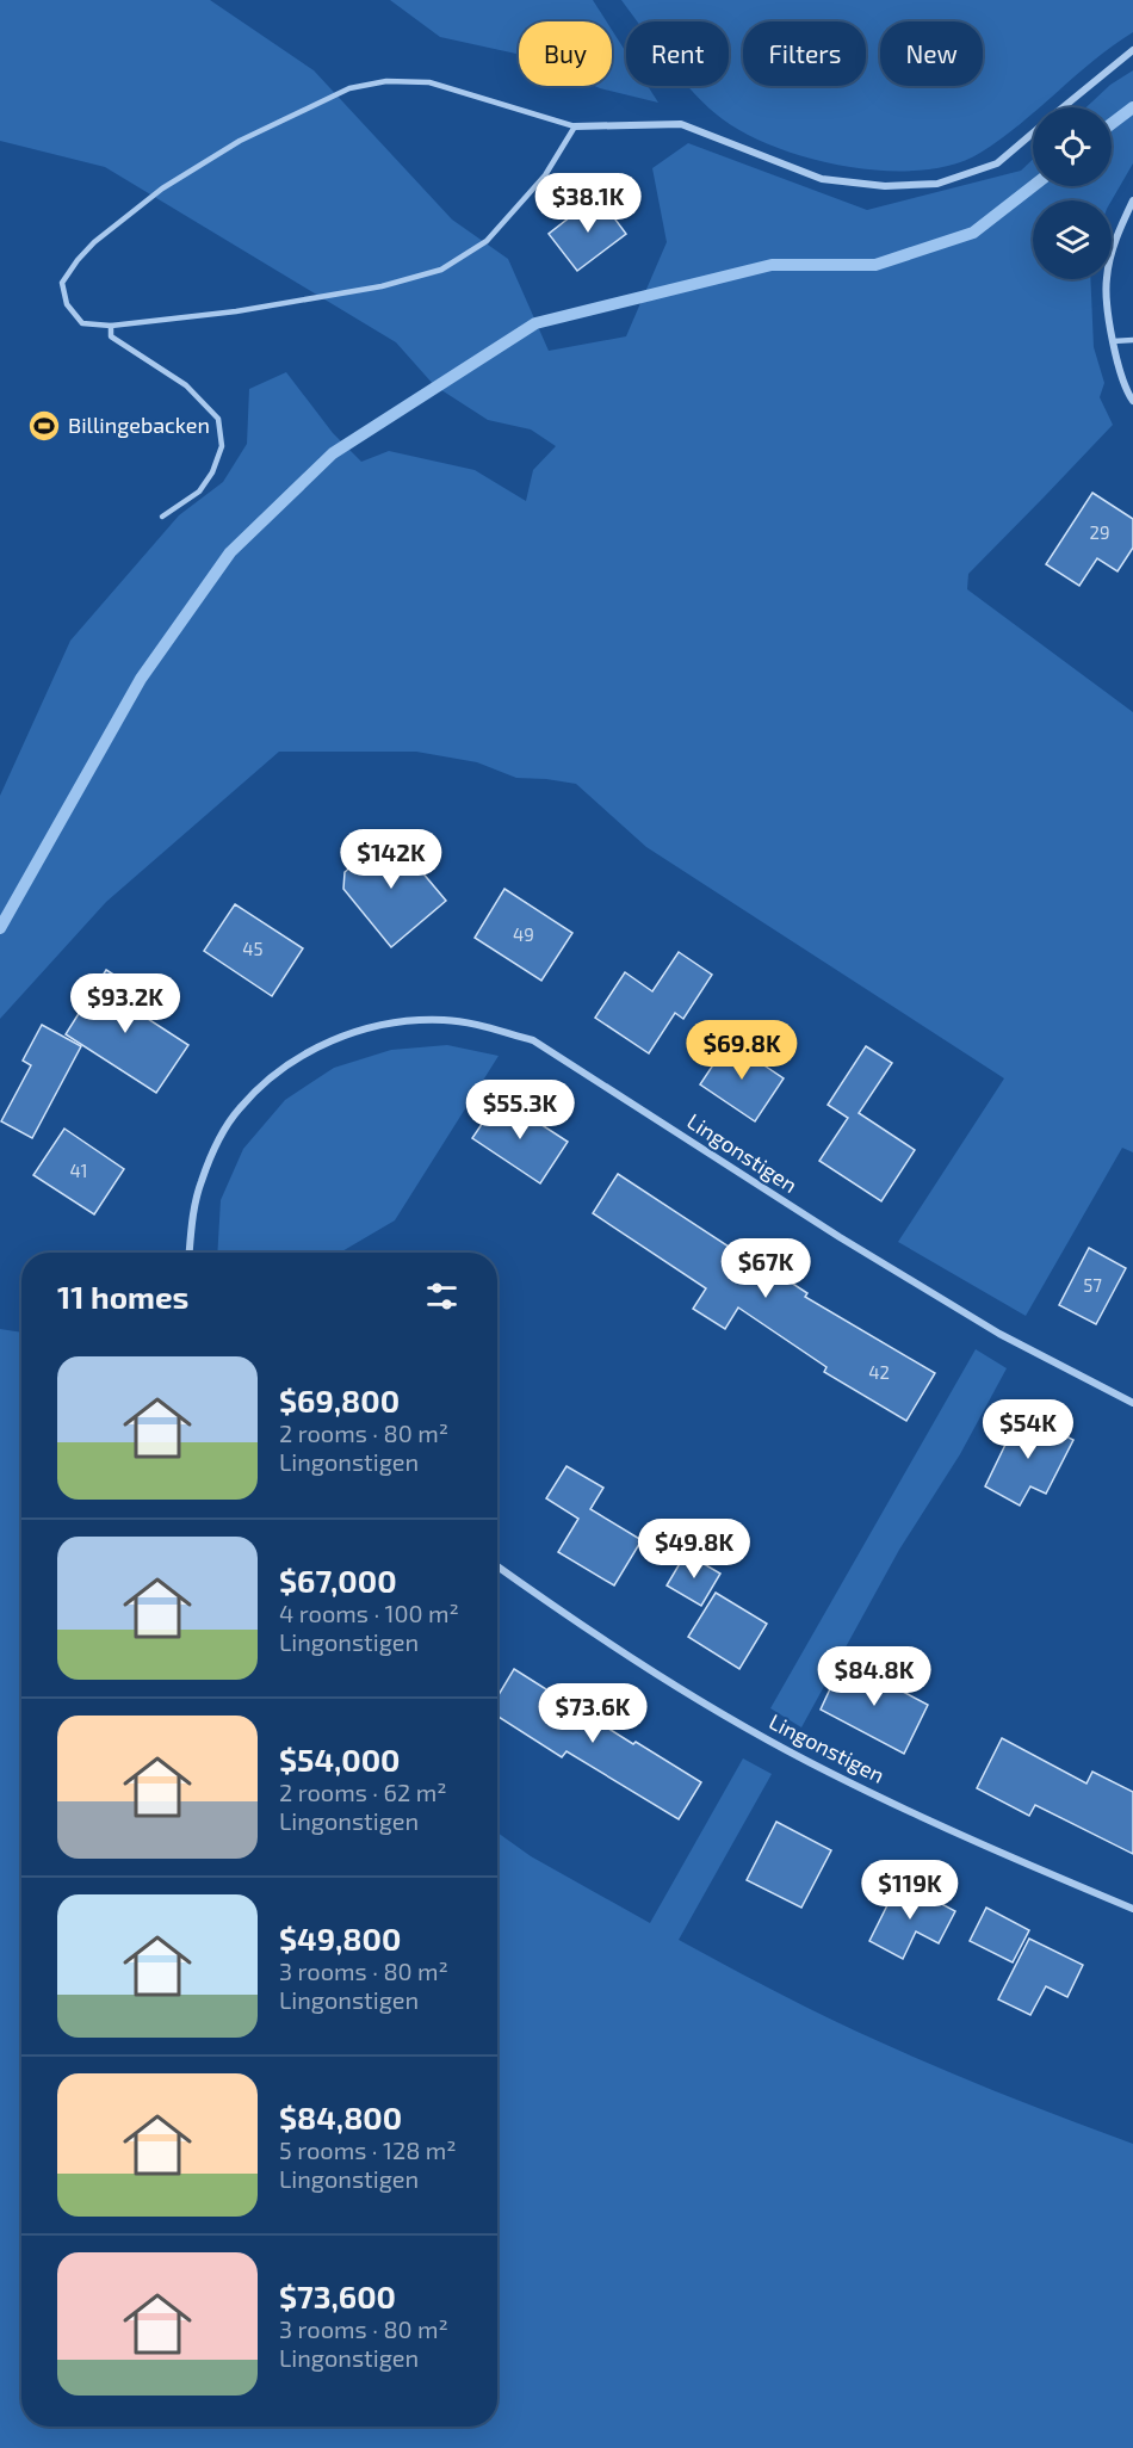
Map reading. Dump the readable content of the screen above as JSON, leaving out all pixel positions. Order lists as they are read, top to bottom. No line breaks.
{"streets":{"street":["Lingonstigen"]},"places":{"sports":["Billingebacken"]},"house_numbers":["29","49","45","41","57","42"],"page":{"chip":["Buy","Rent","Filters","New"],"price":["$38.1K","$142K","$93.2K","$69.8K","$55.3K","$67K","$54K","$49.8K","$84.8K","$73.6K","$119K"],"heading":"11 homes","list":[{"name":"$69,800","note":"2 rooms · 80 m² · Lingonstigen"},{"name":"$67,000","note":"4 rooms · 100 m² · Lingonstigen"},{"name":"$54,000","note":"2 rooms · 62 m² · Lingonstigen"},{"name":"$49,800","note":"3 rooms · 80 m² · Lingonstigen"},{"name":"$84,800","note":"5 rooms · 128 m² · Lingonstigen"},{"name":"$73,600","note":"3 rooms · 80 m² · Lingonstigen"}]}}
